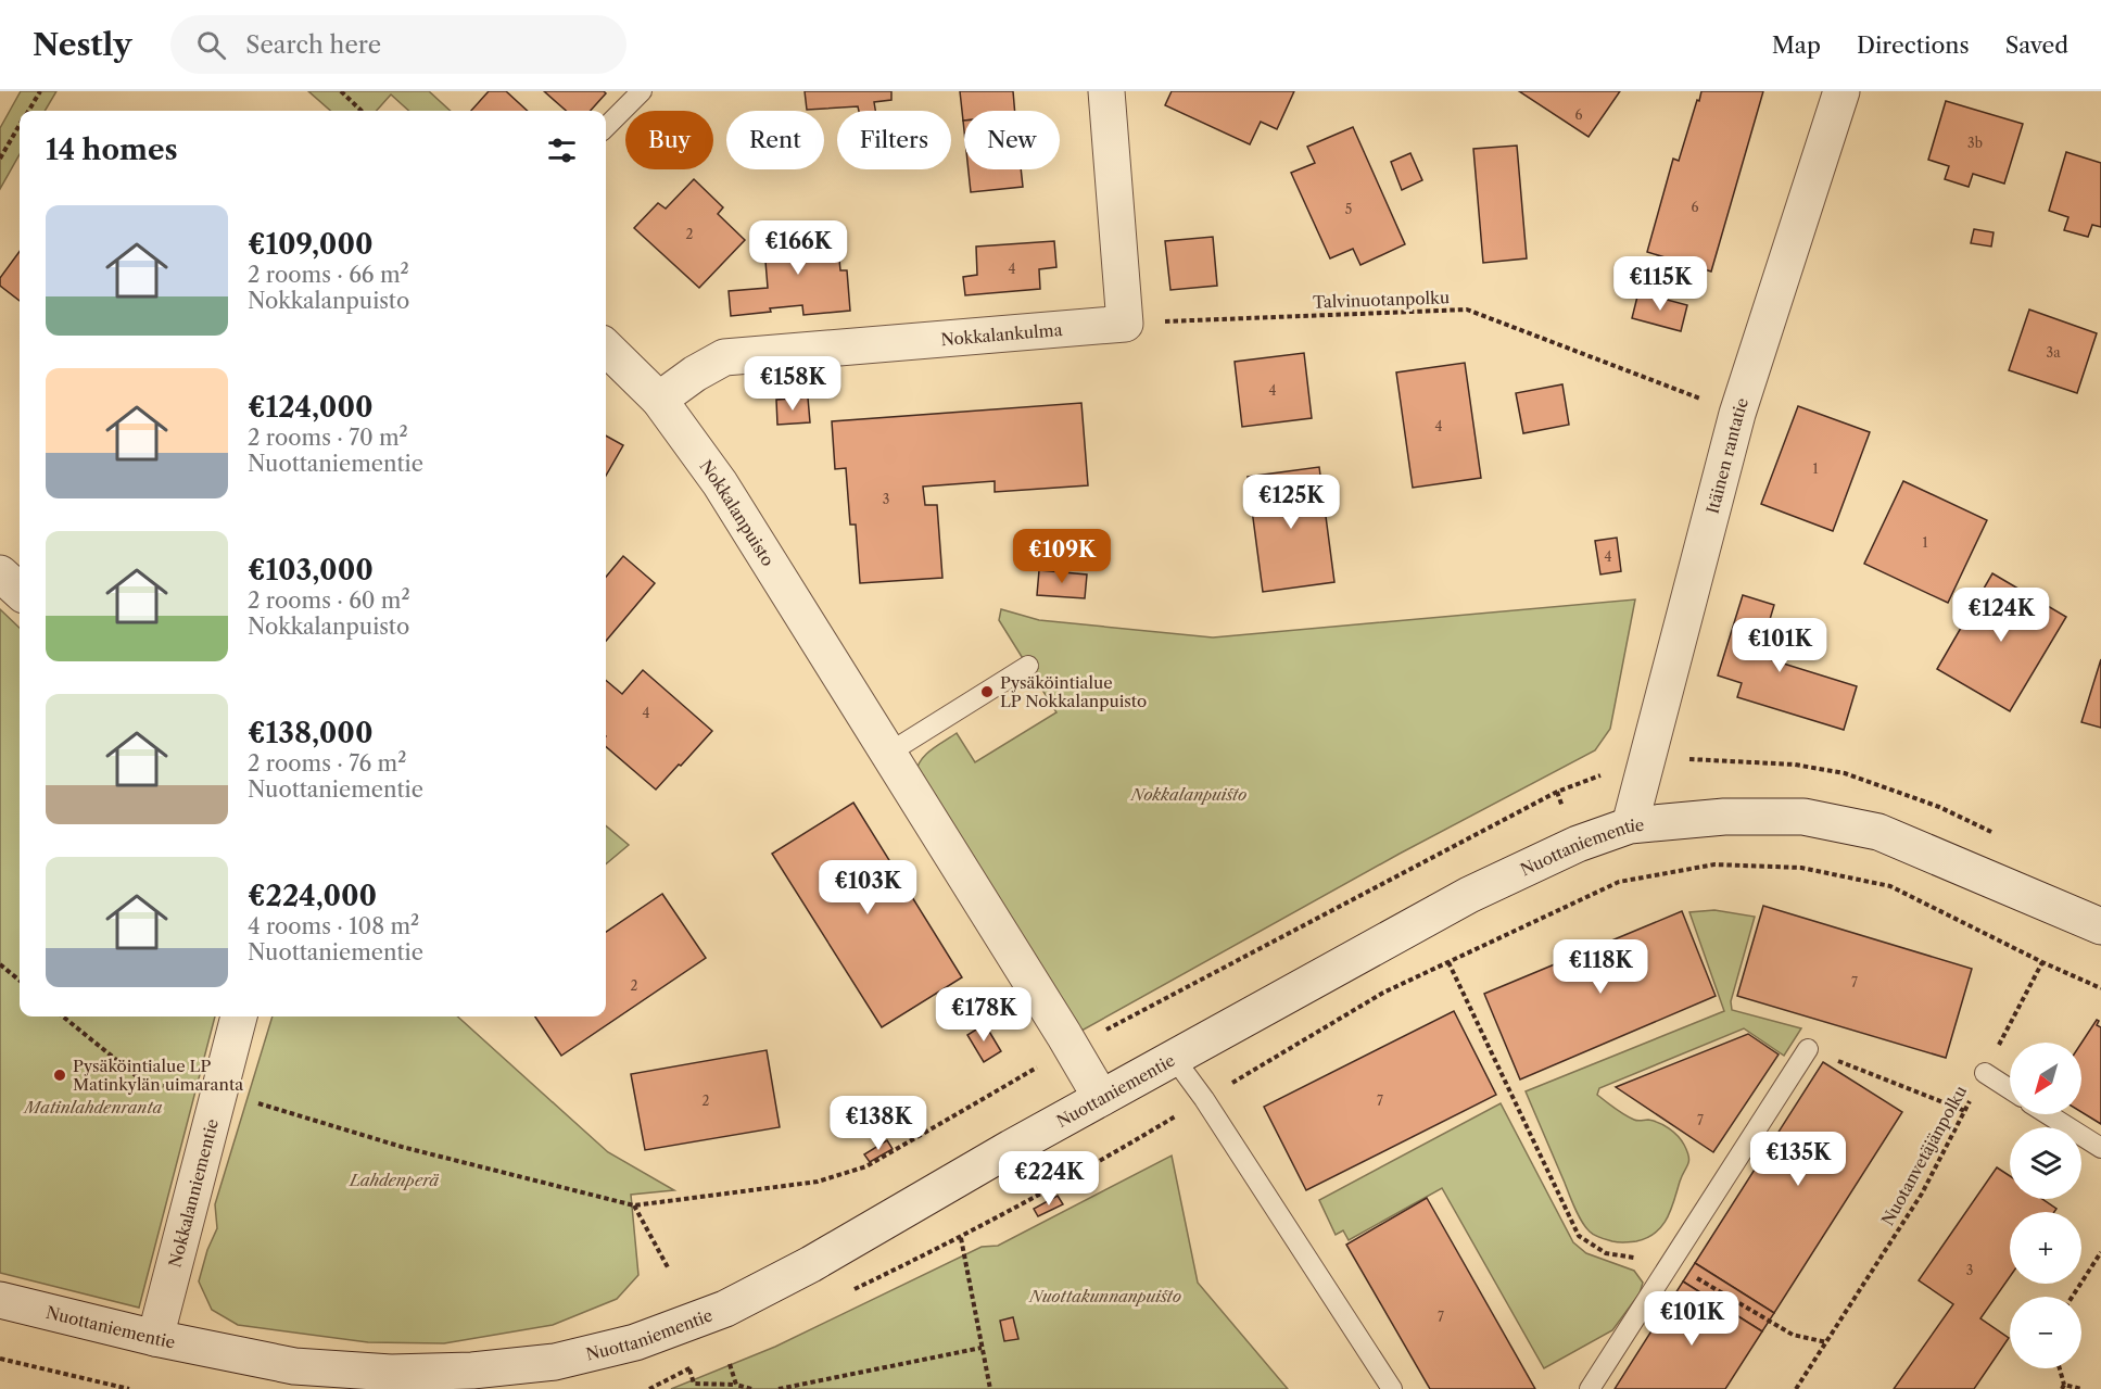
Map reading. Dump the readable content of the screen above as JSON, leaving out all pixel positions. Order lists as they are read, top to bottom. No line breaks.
{"streets":{"street":["Nokkalankulma","Itäinen rantatie","Nokkalanpuisto","Nuottaniementie","Nokkalanniementie"],"path":["Talvinuotanpolku","Nuotanvetäjänpolku"]},"crossings":[["Talvinuotanpolku","Nokkalankulma"],["Talvinuotanpolku","Itäinen rantatie"],["Nokkalankulma","Nokkalanpuisto"],["Itäinen rantatie","Nuottaniementie"],["Nokkalanpuisto","Nuottaniementie"],["Nuottaniementie","Nokkalanniementie"]],"parks":["Nokkalanpuisto","Matinlahdenranta","Lahdenperä","Nuottakunnanpuisto"],"places":["Pysäköintialue LP Nokkalanpuisto","Pysäköintialue LP Matinkylän uimaranta"],"house_numbers":["6","3b","6","5","2","4","3a","4","4","1","3","1","4","4","7","2","2","7","7","3","7"],"north":"bottom left","page":{"header":"Nestly","search":"Search here","nav":["Map","Directions","Saved"],"chip":["Buy","Rent","Filters","New"],"heading":"14 homes","list":[{"name":"€109,000","note":"2 rooms · 66 m² · Nokkalanpuisto"},{"name":"€124,000","note":"2 rooms · 70 m² · Nuottaniementie"},{"name":"€103,000","note":"2 rooms · 60 m² · Nokkalanpuisto"},{"name":"€138,000","note":"2 rooms · 76 m² · Nuottaniementie"},{"name":"€224,000","note":"4 rooms · 108 m² · Nuottaniementie"}],"price":["€166K","€115K","€158K","€125K","€109K","€124K","€101K","€103K","€118K","€178K","€138K","€135K","€224K","€101K"],"map_buttons":["+","−"]}}
